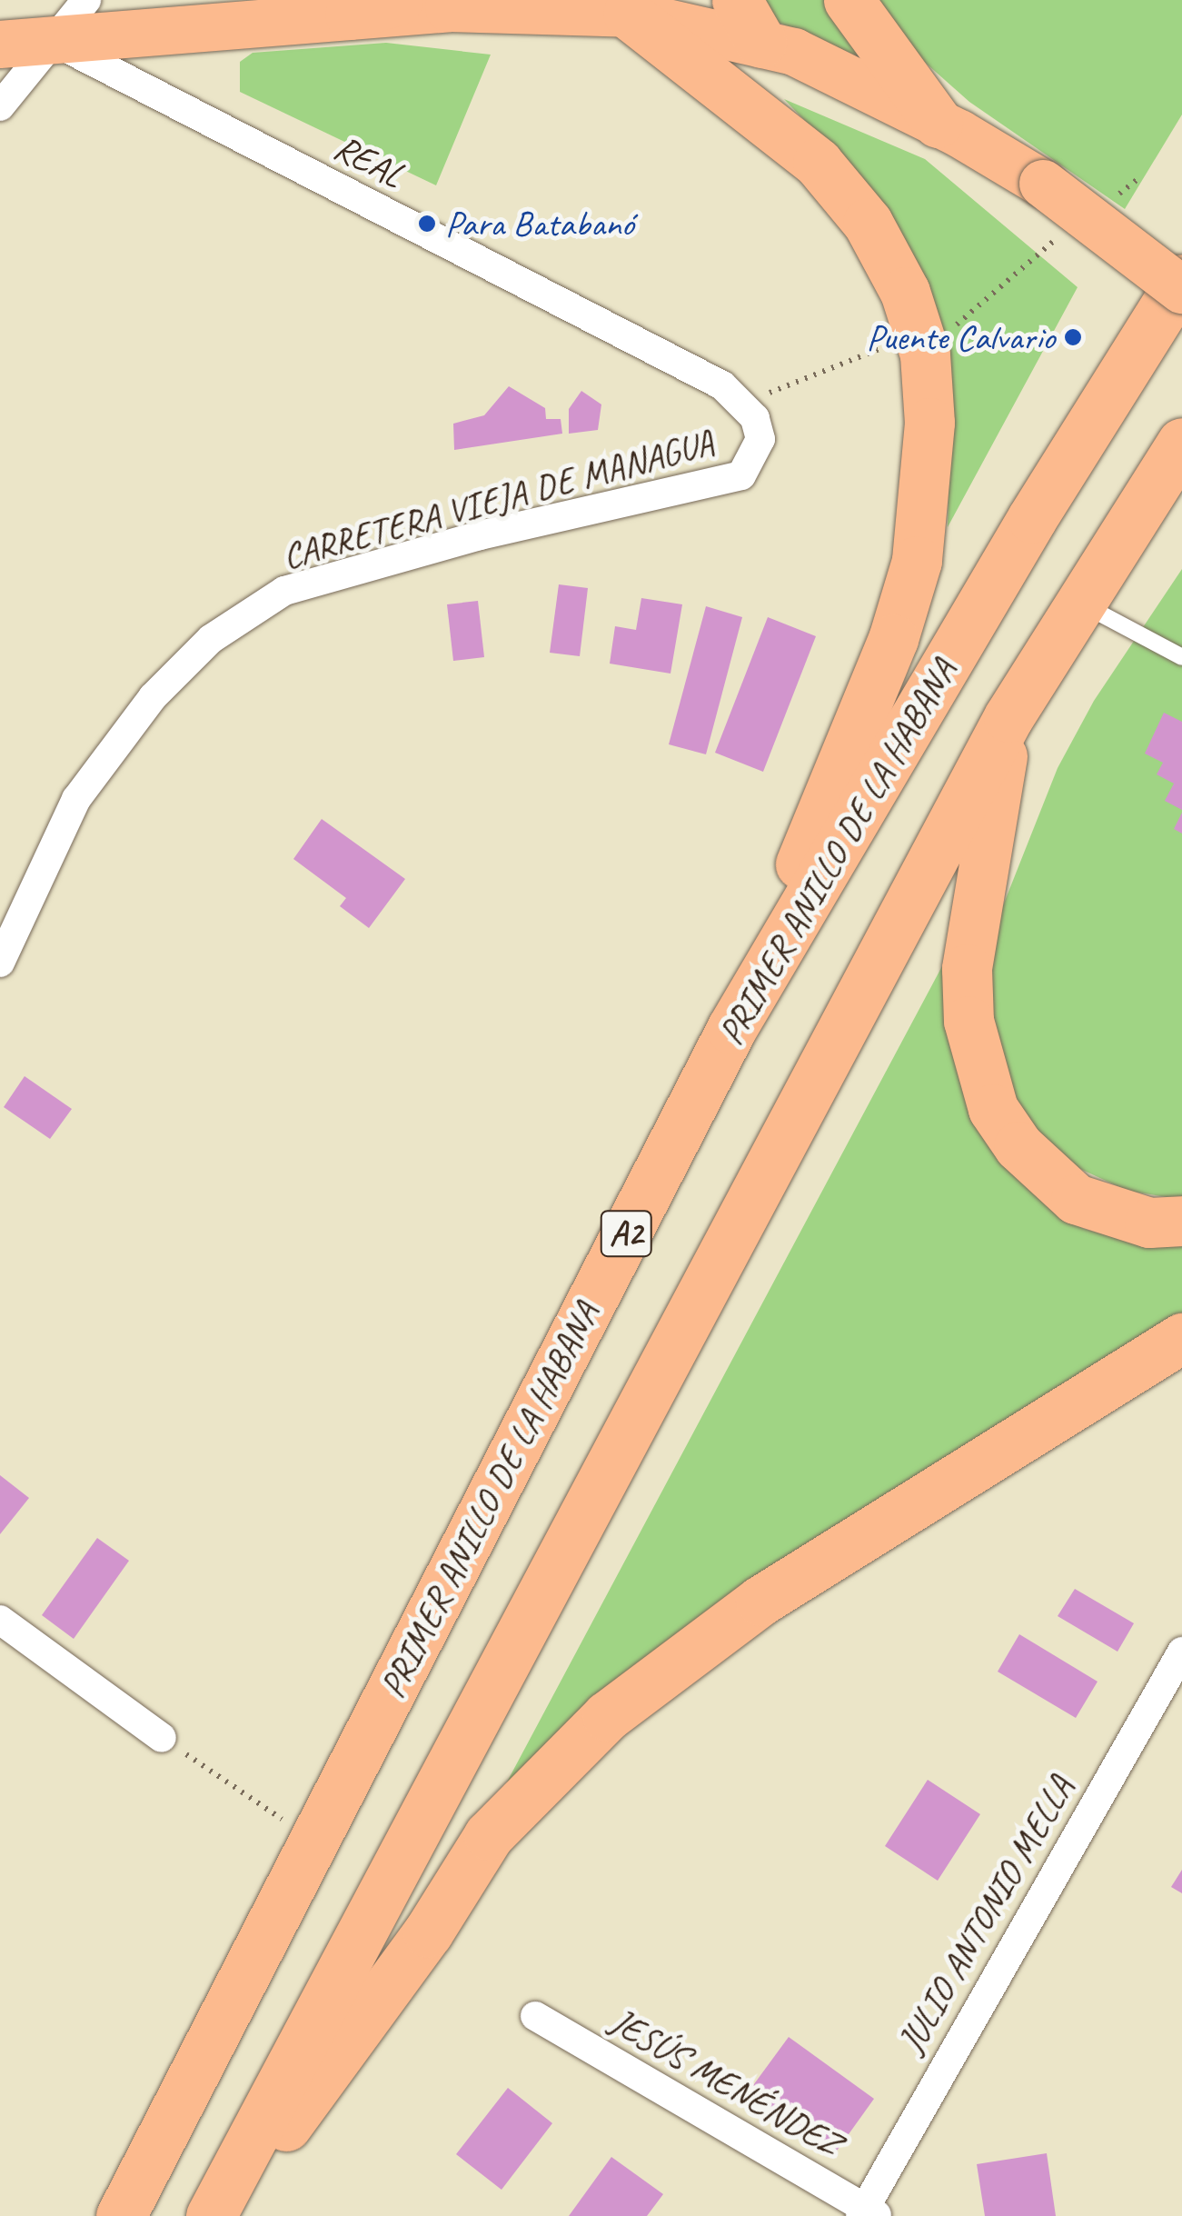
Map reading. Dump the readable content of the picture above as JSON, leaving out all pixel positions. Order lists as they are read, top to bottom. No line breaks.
{"streets":{"highway":["PRIMER ANILLO DE LA HABANA","A2"],"street":["REAL","CARRETERA VIEJA DE MANAGUA","JULIO ANTONIO MELLA","JESÚS MENÉNDEZ"]},"crossings":[["REAL","CARRETERA VIEJA DE MANAGUA"],["JULIO ANTONIO MELLA","JESÚS MENÉNDEZ"]],"places":["Para Batabanó","Puente Calvario"]}
